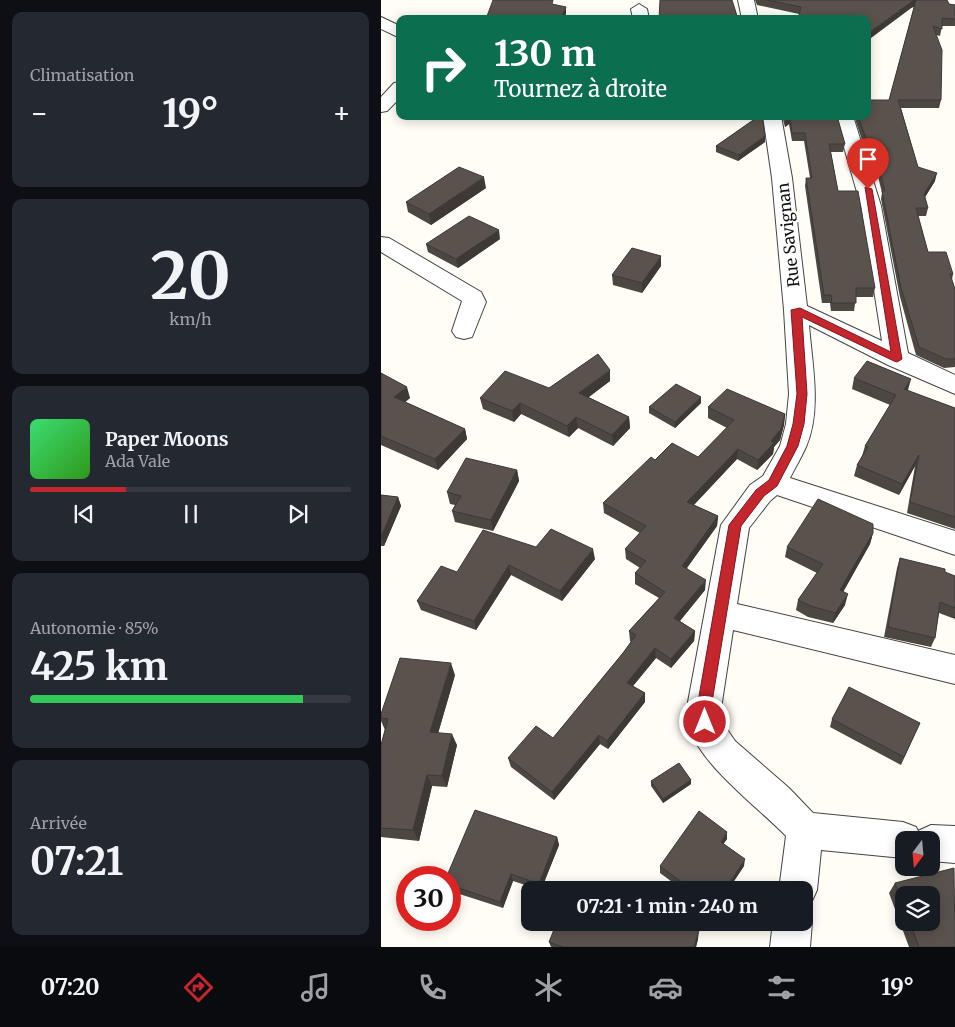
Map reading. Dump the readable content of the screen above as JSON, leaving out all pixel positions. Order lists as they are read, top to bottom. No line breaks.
{"streets":{"street":["Rue Savignan"]},"north":"bottom","page":{"tile":["Climatisation",["20","km/h"],["Autonomie · 85%","425 km"],["Arrivée","07:21"]],"turn":["130 m","Tournez à droite"],"heat":["−","19°","+"],"song":["Paper Moons","Ada Vale"],"limit":"30","trip":"07:21 · 1 min · 240 m","tabs":["07:20","19°"]}}
